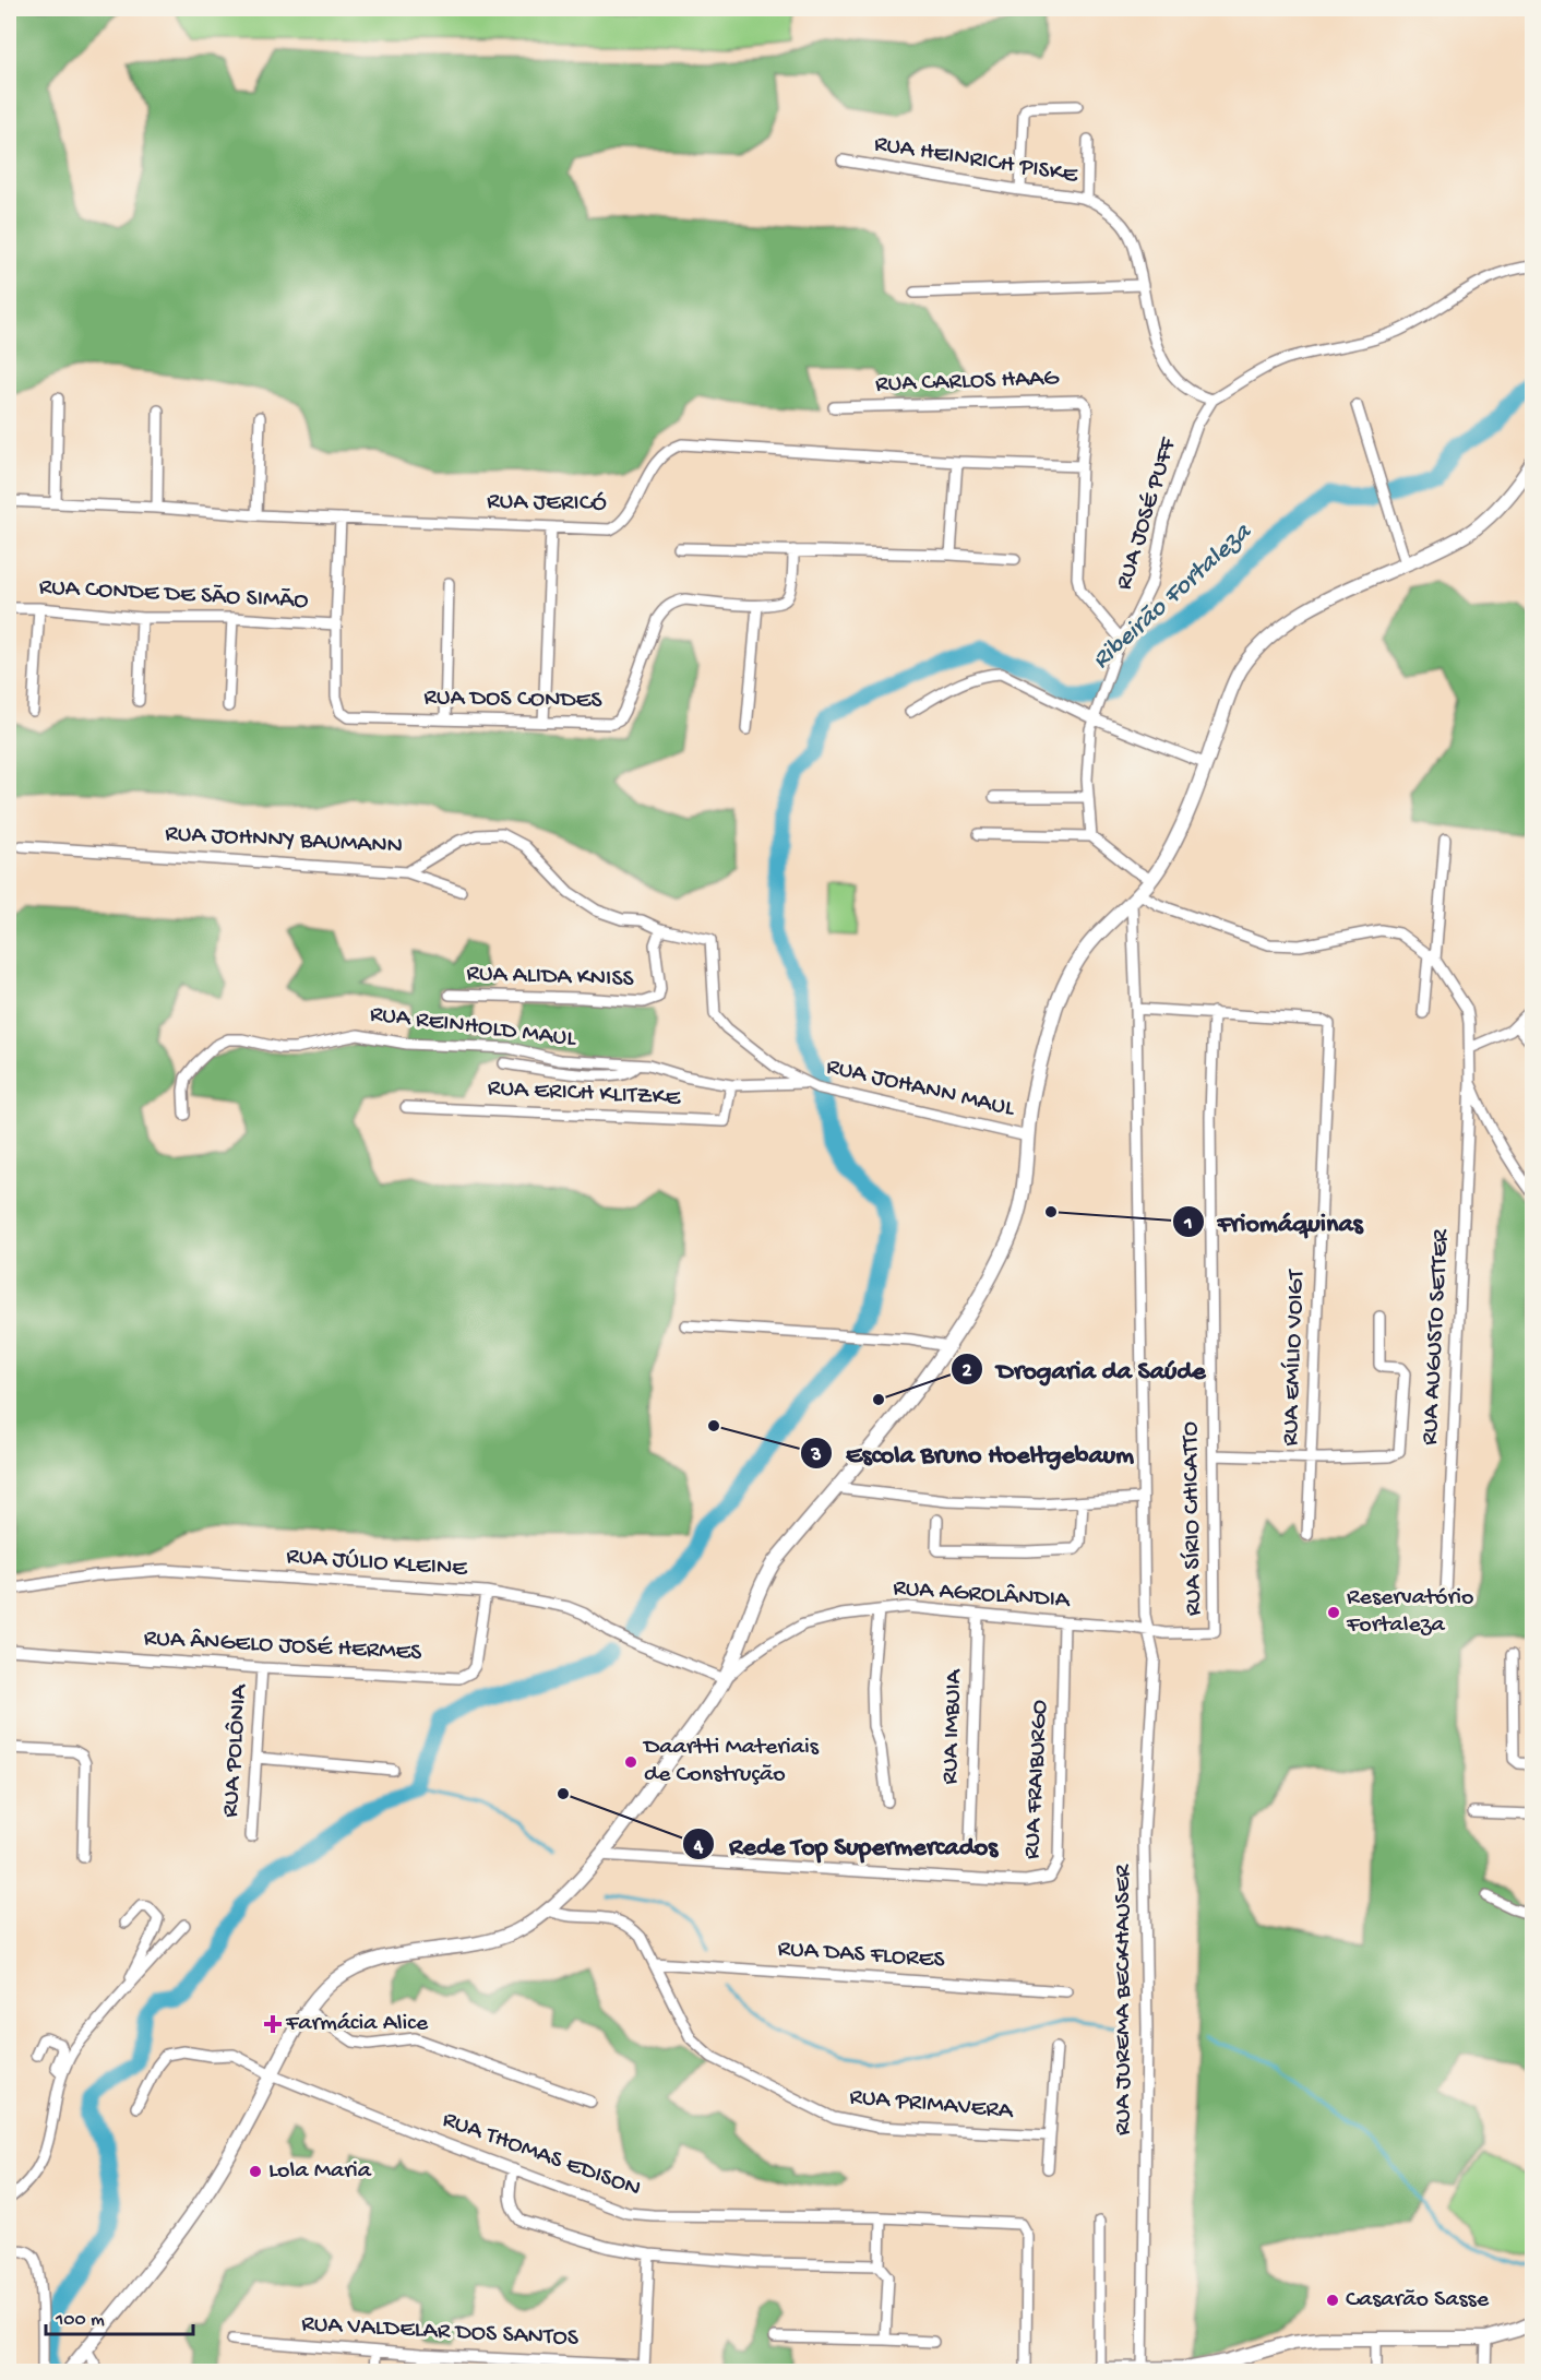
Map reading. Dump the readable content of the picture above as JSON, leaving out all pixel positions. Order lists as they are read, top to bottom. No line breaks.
{"streets":{"street":["RUA HEINRICH PISKE","RUA CARLOS HAAG","RUA JERICÓ","RUA JOSÉ PUFF","RUA CONDE DE SÃO SIMÃO","RUA DOS CONDES","RUA JOHNNY BAUMANN","RUA ALIDA KNISS","RUA REINHOLD MAUL","RUA JOHANN MAUL","RUA ERICH KLITZKE","RUA AUGUSTO SETTER","RUA EMÍLIO VOIGT","RUA SÍRIO CHICATTO","RUA JÚLIO KLEINE","RUA AGROLÂNDIA","RUA ÂNGELO JOSÉ HERMES","RUA IMBUIA","RUA POLÔNIA","RUA FRAIBURGO","RUA DAS FLORES","RUA JUREMA BECKHAUSER","RUA PRIMAVERA","RUA THOMAS EDISON","RUA VALDELAR DOS SANTOS"]},"crossings":[["RUA HEINRICH PISKE","RUA JOSÉ PUFF"],["RUA CARLOS HAAG","RUA JERICÓ"],["RUA CARLOS HAAG","RUA JOSÉ PUFF"],["RUA JERICÓ","RUA DOS CONDES"],["RUA CONDE DE SÃO SIMÃO","RUA DOS CONDES"],["RUA JOHNNY BAUMANN","RUA ALIDA KNISS"],["RUA JOHNNY BAUMANN","RUA JOHANN MAUL"],["RUA ALIDA KNISS","RUA JOHANN MAUL"],["RUA REINHOLD MAUL","RUA JOHANN MAUL"],["RUA REINHOLD MAUL","RUA ERICH KLITZKE"],["RUA EMÍLIO VOIGT","RUA SÍRIO CHICATTO"],["RUA EMÍLIO VOIGT","RUA JUREMA BECKHAUSER"],["RUA SÍRIO CHICATTO","RUA AGROLÂNDIA"],["RUA JÚLIO KLEINE","RUA AGROLÂNDIA"],["RUA JÚLIO KLEINE","RUA ÂNGELO JOSÉ HERMES"],["RUA AGROLÂNDIA","RUA IMBUIA"],["RUA AGROLÂNDIA","RUA FRAIBURGO"],["RUA AGROLÂNDIA","RUA JUREMA BECKHAUSER"],["RUA ÂNGELO JOSÉ HERMES","RUA POLÔNIA"],["RUA DAS FLORES","RUA PRIMAVERA"]],"water":["Ribeirão Fortaleza"],"places":{"other":["Friomáquinas","Drogaria da Saúde","Escola Bruno Hoeltgebaum","Reservatório Fortaleza","Daartti Materiais de Construção","Rede Top Supermercados","Lola Maria","Casarão Sasse"],"health":["Farmácia Alice"]},"scale_bar":"100 m"}
